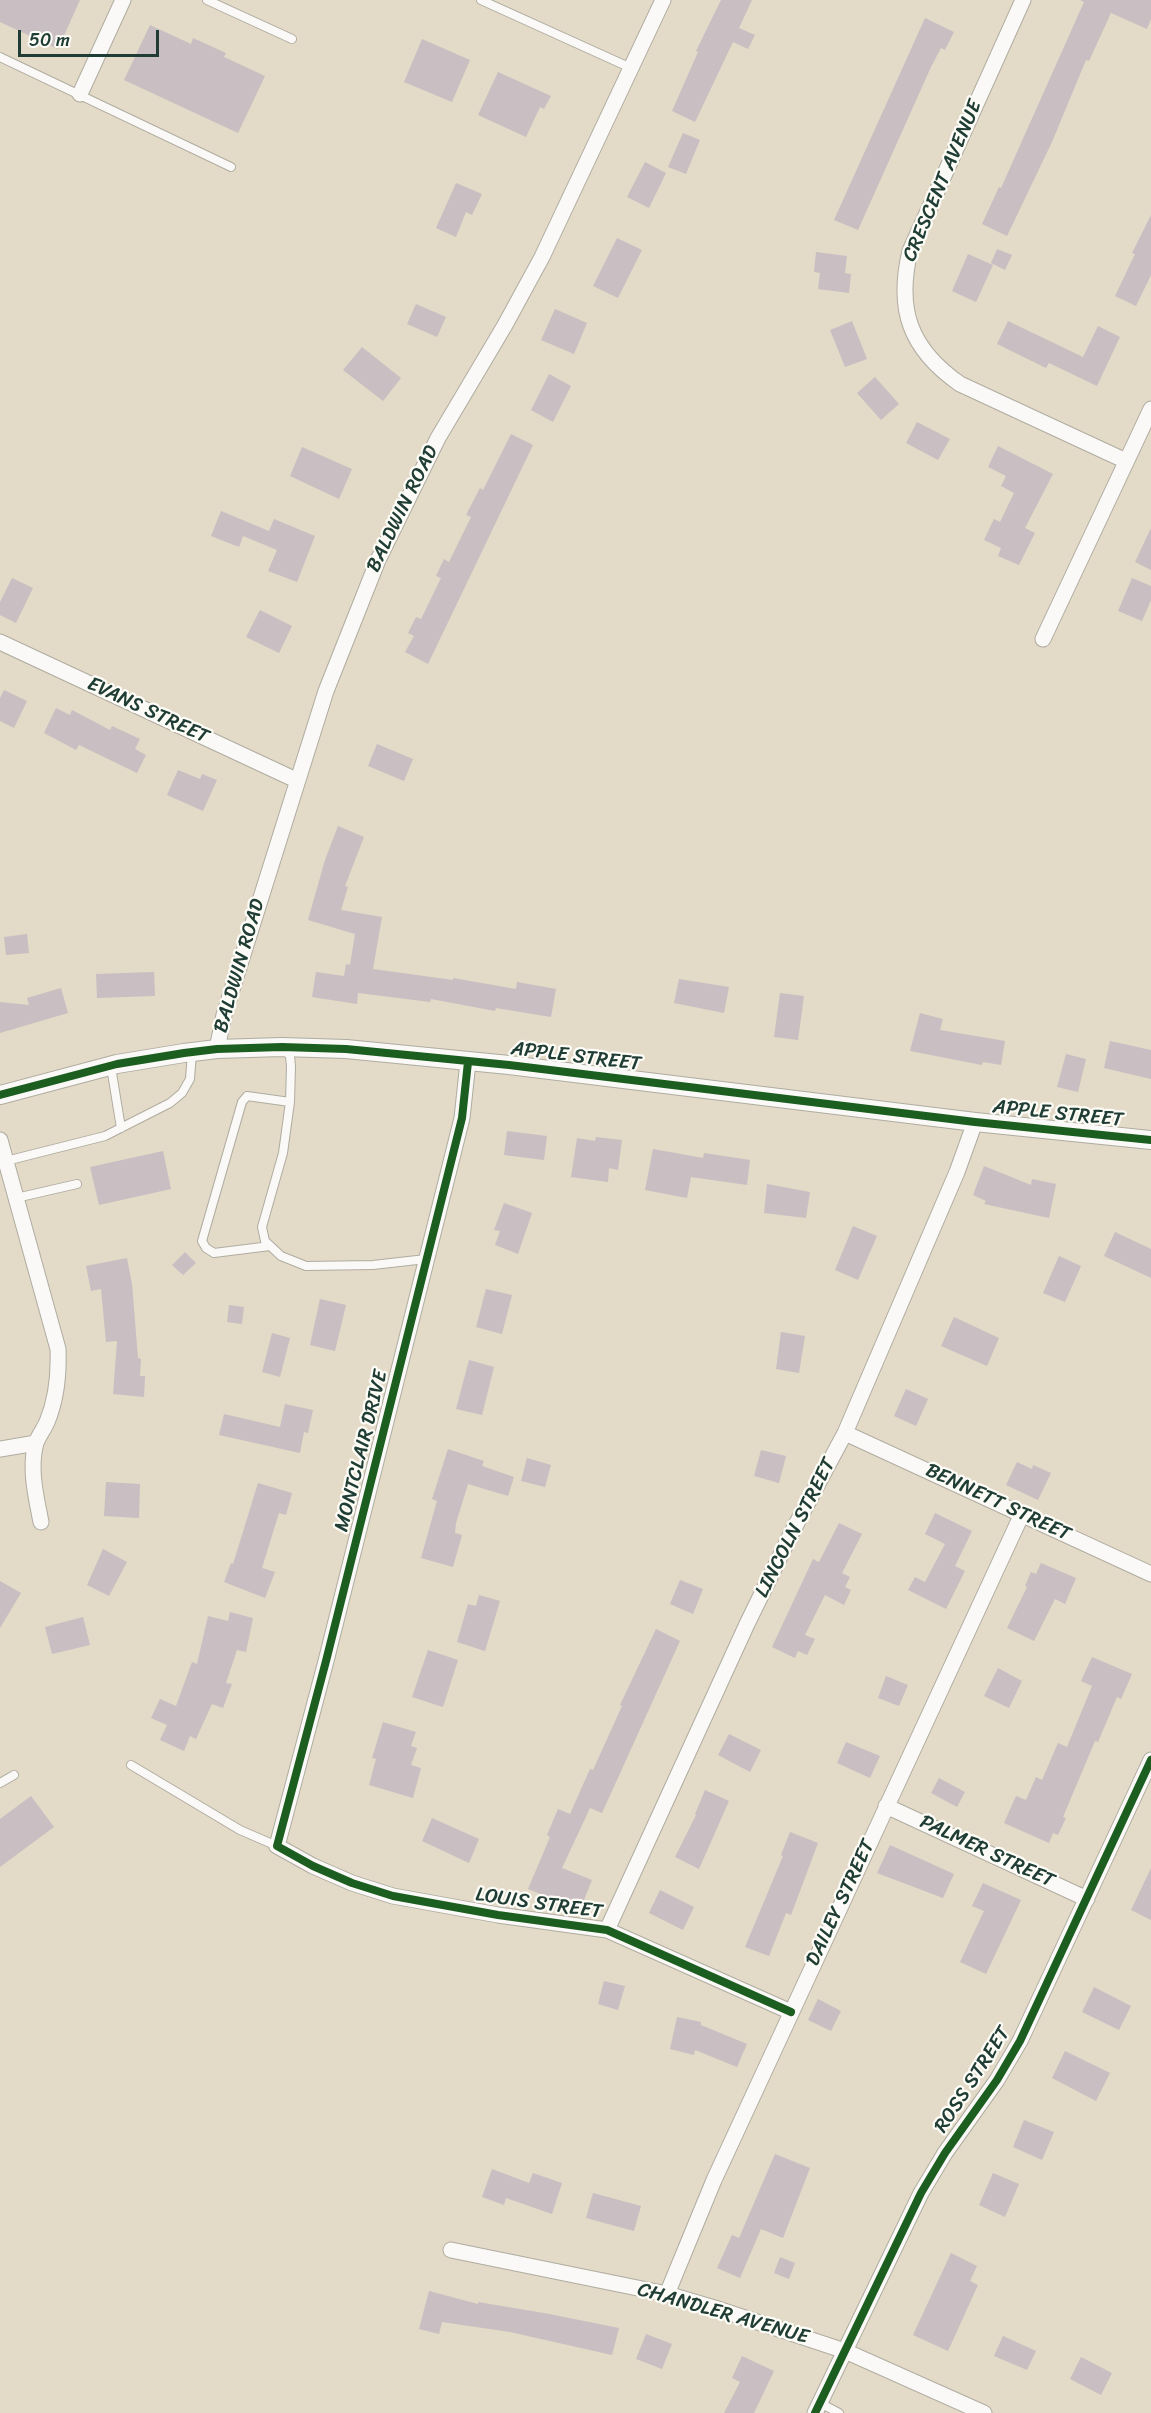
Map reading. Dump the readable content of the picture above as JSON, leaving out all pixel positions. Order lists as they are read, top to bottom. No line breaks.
{"streets":{"street":["CRESCENT AVENUE","BALDWIN ROAD","EVANS STREET","APPLE STREET","MONTCLAIR DRIVE","BENNETT STREET","LINCOLN STREET","PALMER STREET","DAILEY STREET","LOUIS STREET","ROSS STREET","CHANDLER AVENUE"]},"crossings":[["BALDWIN ROAD","EVANS STREET"],["BALDWIN ROAD","APPLE STREET"],["APPLE STREET","MONTCLAIR DRIVE"],["APPLE STREET","LINCOLN STREET"],["MONTCLAIR DRIVE","LOUIS STREET"],["BENNETT STREET","LINCOLN STREET"],["BENNETT STREET","DAILEY STREET"],["LINCOLN STREET","LOUIS STREET"],["PALMER STREET","DAILEY STREET"],["PALMER STREET","ROSS STREET"],["DAILEY STREET","LOUIS STREET"],["DAILEY STREET","CHANDLER AVENUE"],["ROSS STREET","CHANDLER AVENUE"]],"scale_bar":"50 m"}
